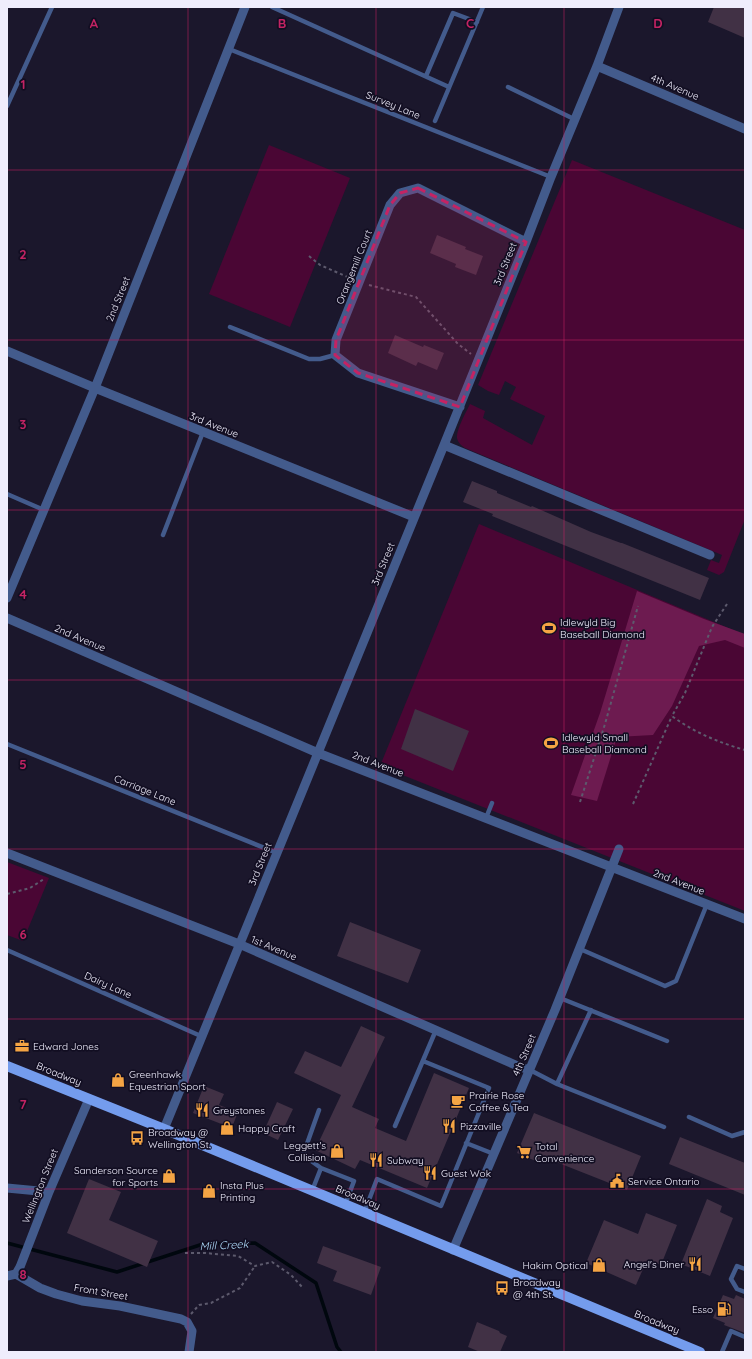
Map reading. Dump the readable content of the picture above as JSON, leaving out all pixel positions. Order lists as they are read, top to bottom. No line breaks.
{"streets":{"main road":["Broadway"],"street":["4th Avenue","3rd Street","Orangemill Court","2nd Street","3rd Avenue","2nd Avenue","1st Avenue","4th Street","Wellington Street","Front Street"],"lane":["Survey Lane","Carriage Lane","Dairy Lane"]},"crossings":[["4th Avenue","3rd Street"],["Survey Lane","3rd Street"],["Survey Lane","2nd Street"],["3rd Street","Orangemill Court"],["3rd Street","3rd Avenue"],["3rd Street","2nd Avenue"],["3rd Street","Carriage Lane"],["3rd Street","1st Avenue"],["3rd Street","Dairy Lane"],["3rd Street","Broadway"],["2nd Street","3rd Avenue"],["2nd Avenue","4th Street"],["1st Avenue","4th Street"],["4th Street","Broadway"],["Broadway","Wellington Street"],["Wellington Street","Front Street"]],"water":["Mill Creek"],"places":{"sports":["Idlewyld Big Baseball Diamond","Idlewyld Small Baseball Diamond"],"office":["Edward Jones"],"shop":["Greenhawk Equestrian Sport","Happy Craft","Leggett's Collision","Sanderson Source for Sports","Insta Plus Printing","Hakim Optical"],"cafe":["Prairie Rose Coffee & Tea"],"restaurant":["Greystones","Pizzaville","Subway","Guest Wok","Angel's Diner"],"bus stop":["Broadway @ Wellington St.","Broadway @ 4th St."],"supermarket":["Total Convenience"],"public building":["Service Ontario"],"fuel station":["Esso"]},"grid":{"columns":["A","B","C","D"],"rows":["1","2","3","4","5","6","7","8"]}}
